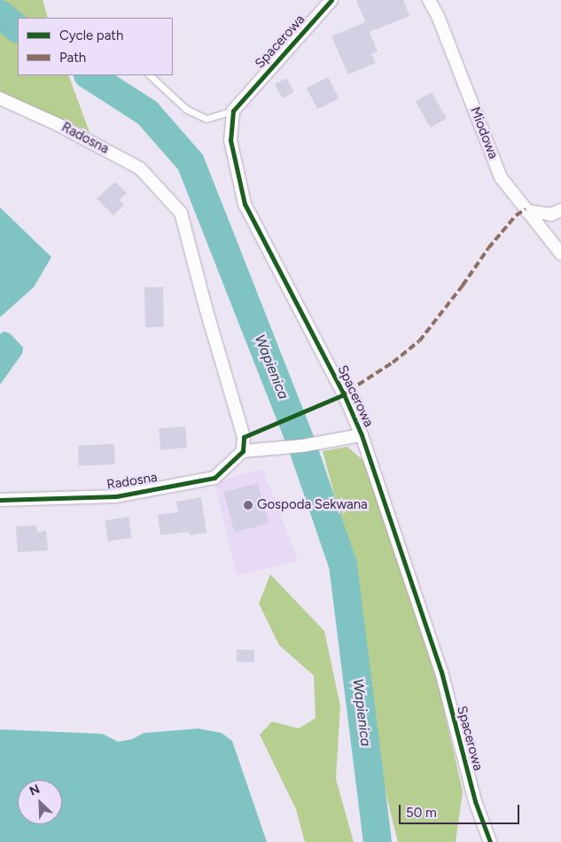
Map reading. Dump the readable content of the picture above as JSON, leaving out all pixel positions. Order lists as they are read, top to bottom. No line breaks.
{"streets":{"street":["Spacerowa","Miodowa","Radosna"]},"water":["Wapienica"],"places":["Gospoda Sekwana"],"legend":["Cycle path","Path"],"scale_bar":"50 m","north":"top left"}
